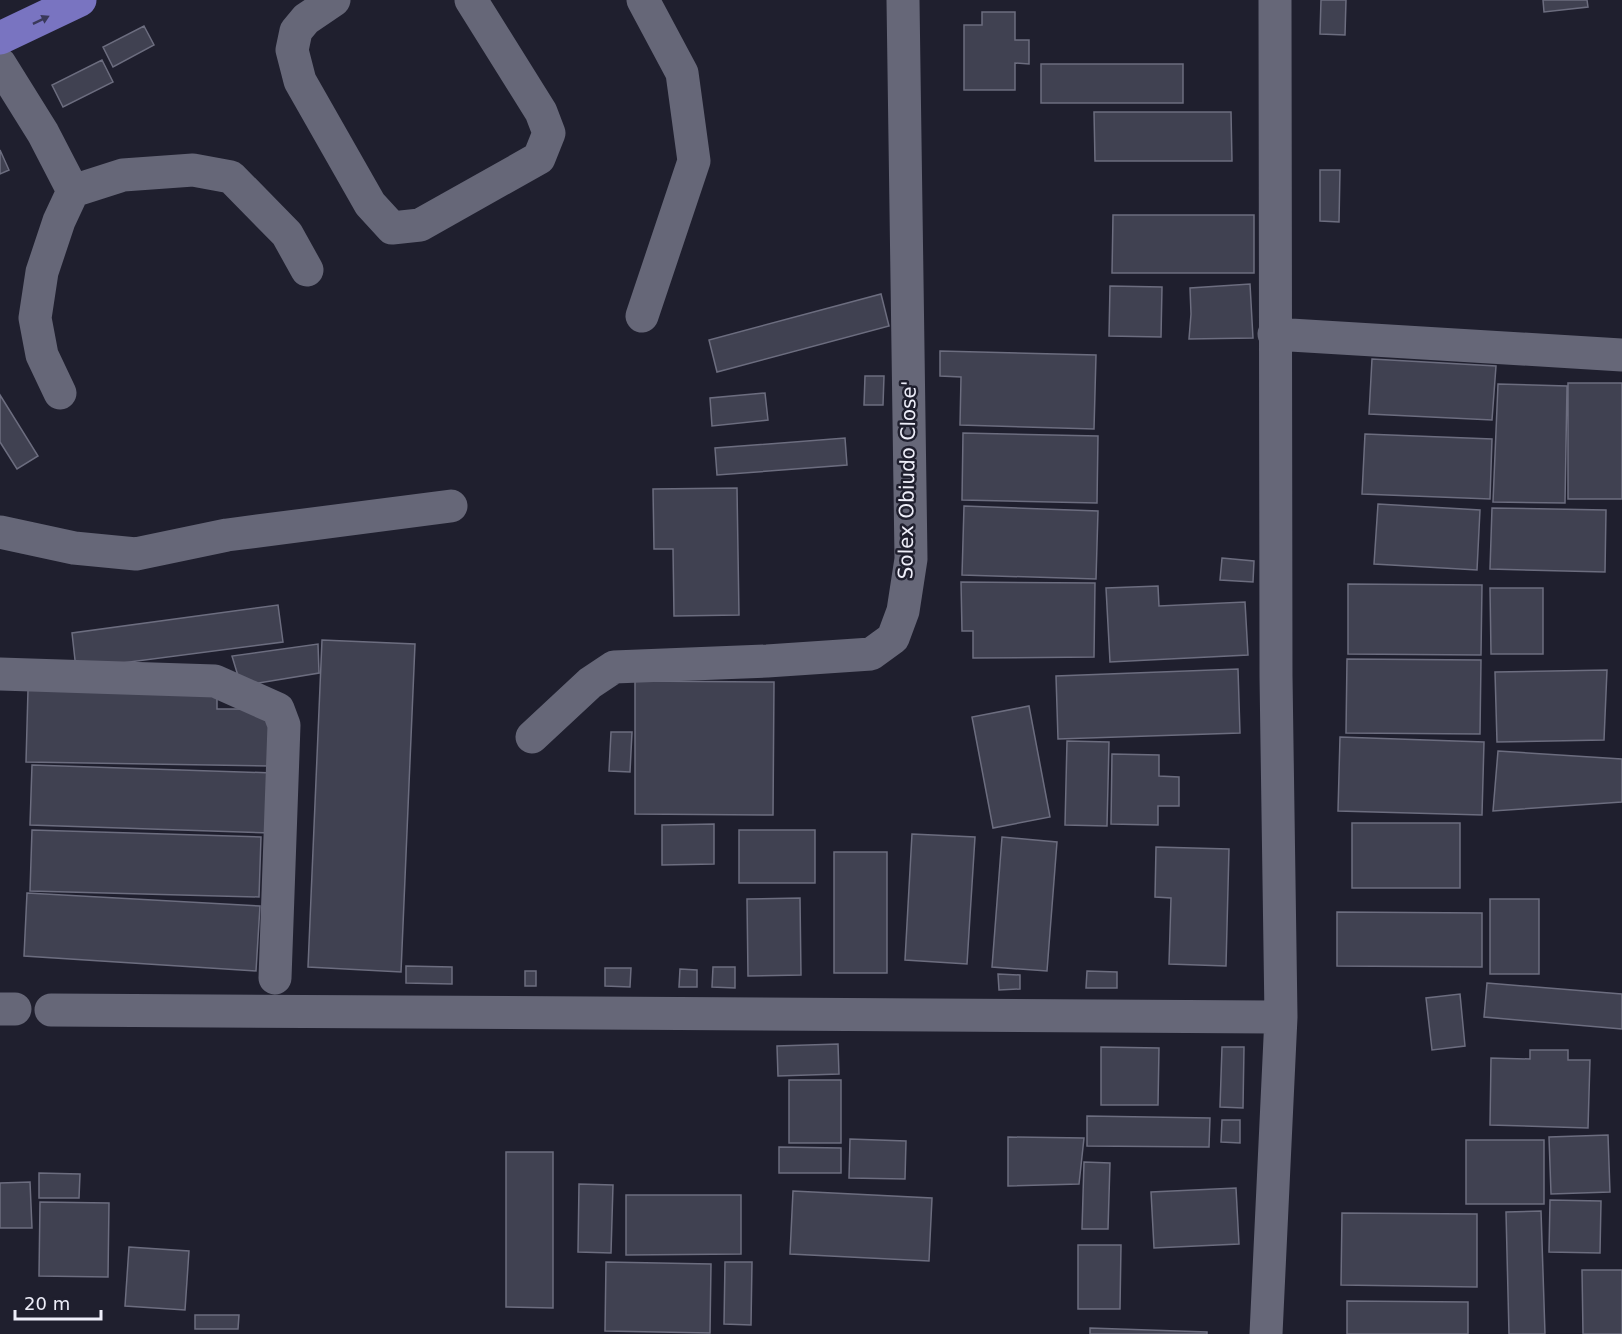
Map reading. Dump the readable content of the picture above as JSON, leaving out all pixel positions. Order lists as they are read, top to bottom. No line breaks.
{"streets":{"street":["Solex Obiudo Close'"]},"scale_bar":"20 m"}
